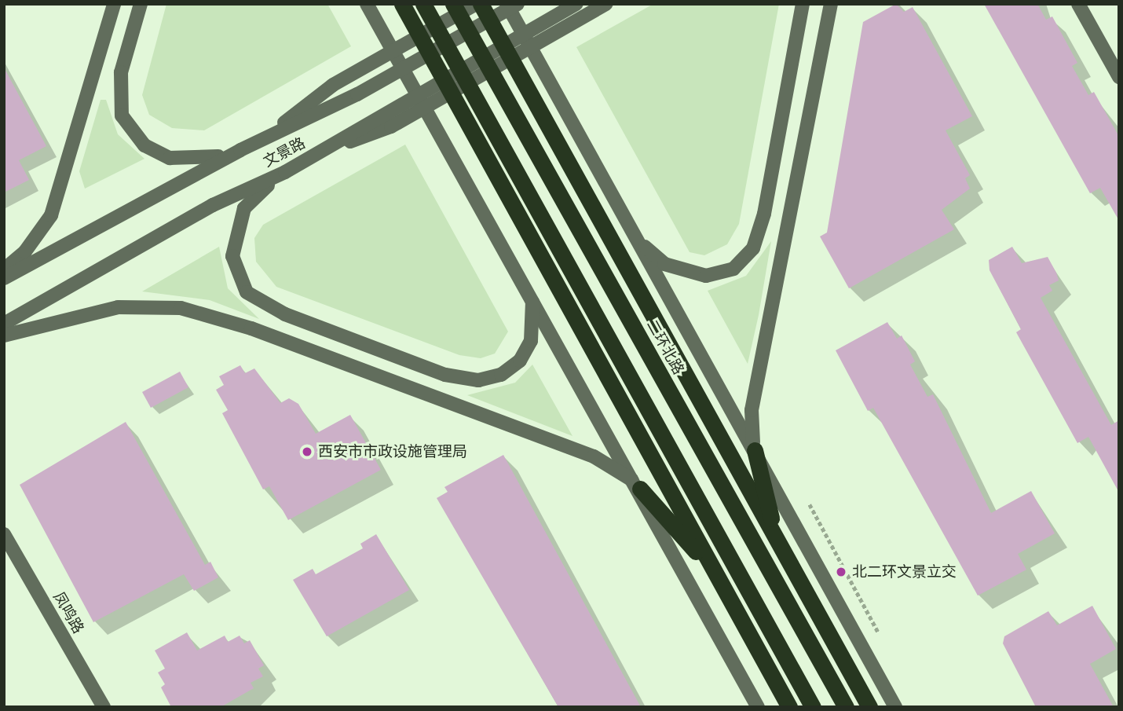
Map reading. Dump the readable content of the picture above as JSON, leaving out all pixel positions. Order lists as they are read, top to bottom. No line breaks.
{"streets":{"highway":["二环北路"],"main road":["文景路","凤鸣路"]},"places":["西安市市政设施管理局","北二环文景立交"]}
